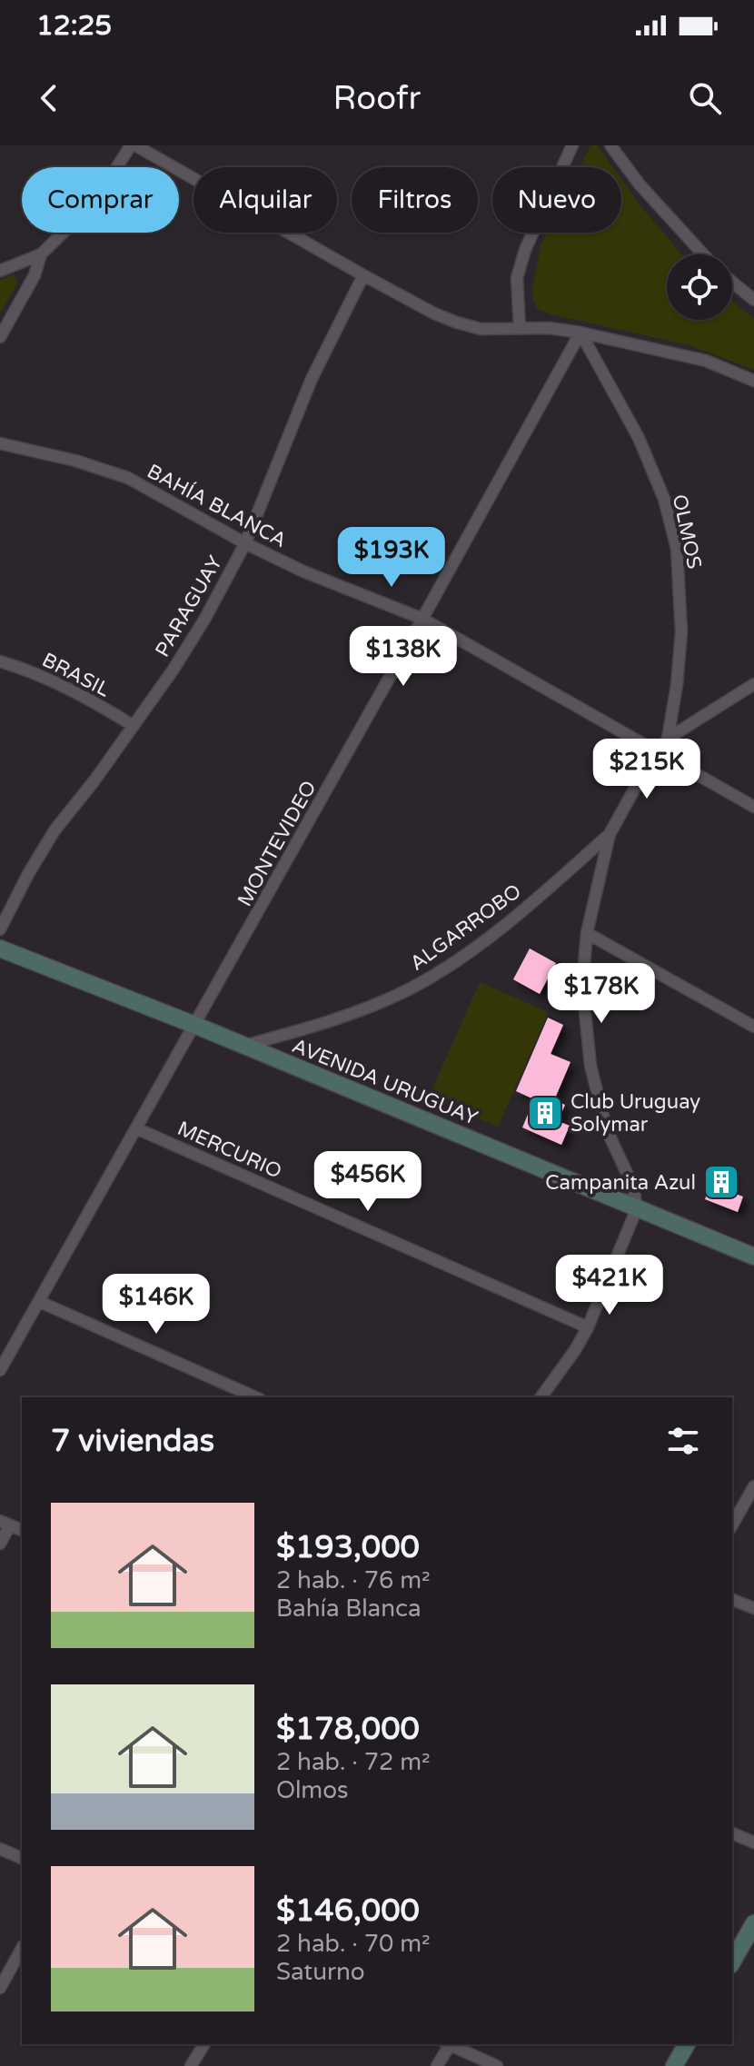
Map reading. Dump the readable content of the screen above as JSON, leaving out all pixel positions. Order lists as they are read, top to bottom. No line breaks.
{"streets":{"street":["BAHÍA BLANCA","OLMOS","PARAGUAY","BRASIL","MONTEVIDEO","ALGARROBO","AVENIDA URUGUAY","MERCURIO"]},"crossings":[["BAHÍA BLANCA","OLMOS"],["BAHÍA BLANCA","PARAGUAY"],["BAHÍA BLANCA","MONTEVIDEO"],["OLMOS","MONTEVIDEO"],["OLMOS","ALGARROBO"],["PARAGUAY","BRASIL"],["MONTEVIDEO","AVENIDA URUGUAY"],["MONTEVIDEO","MERCURIO"],["ALGARROBO","AVENIDA URUGUAY"]],"places":{"building":["Club Uruguay Solymar","Campanita Azul"]},"page":{"status":"12:25","header":"Roofr","chip":["Comprar","Alquilar","Filtros","Nuevo"],"price":["$193K","$138K","$215K","$178K","$456K","$421K","$146K"],"heading":"7 viviendas","list":[{"name":"$193,000","note":"2 hab. · 76 m² · Bahía Blanca"},{"name":"$178,000","note":"2 hab. · 72 m² · Olmos"},{"name":"$146,000","note":"2 hab. · 70 m² · Saturno"}]}}
